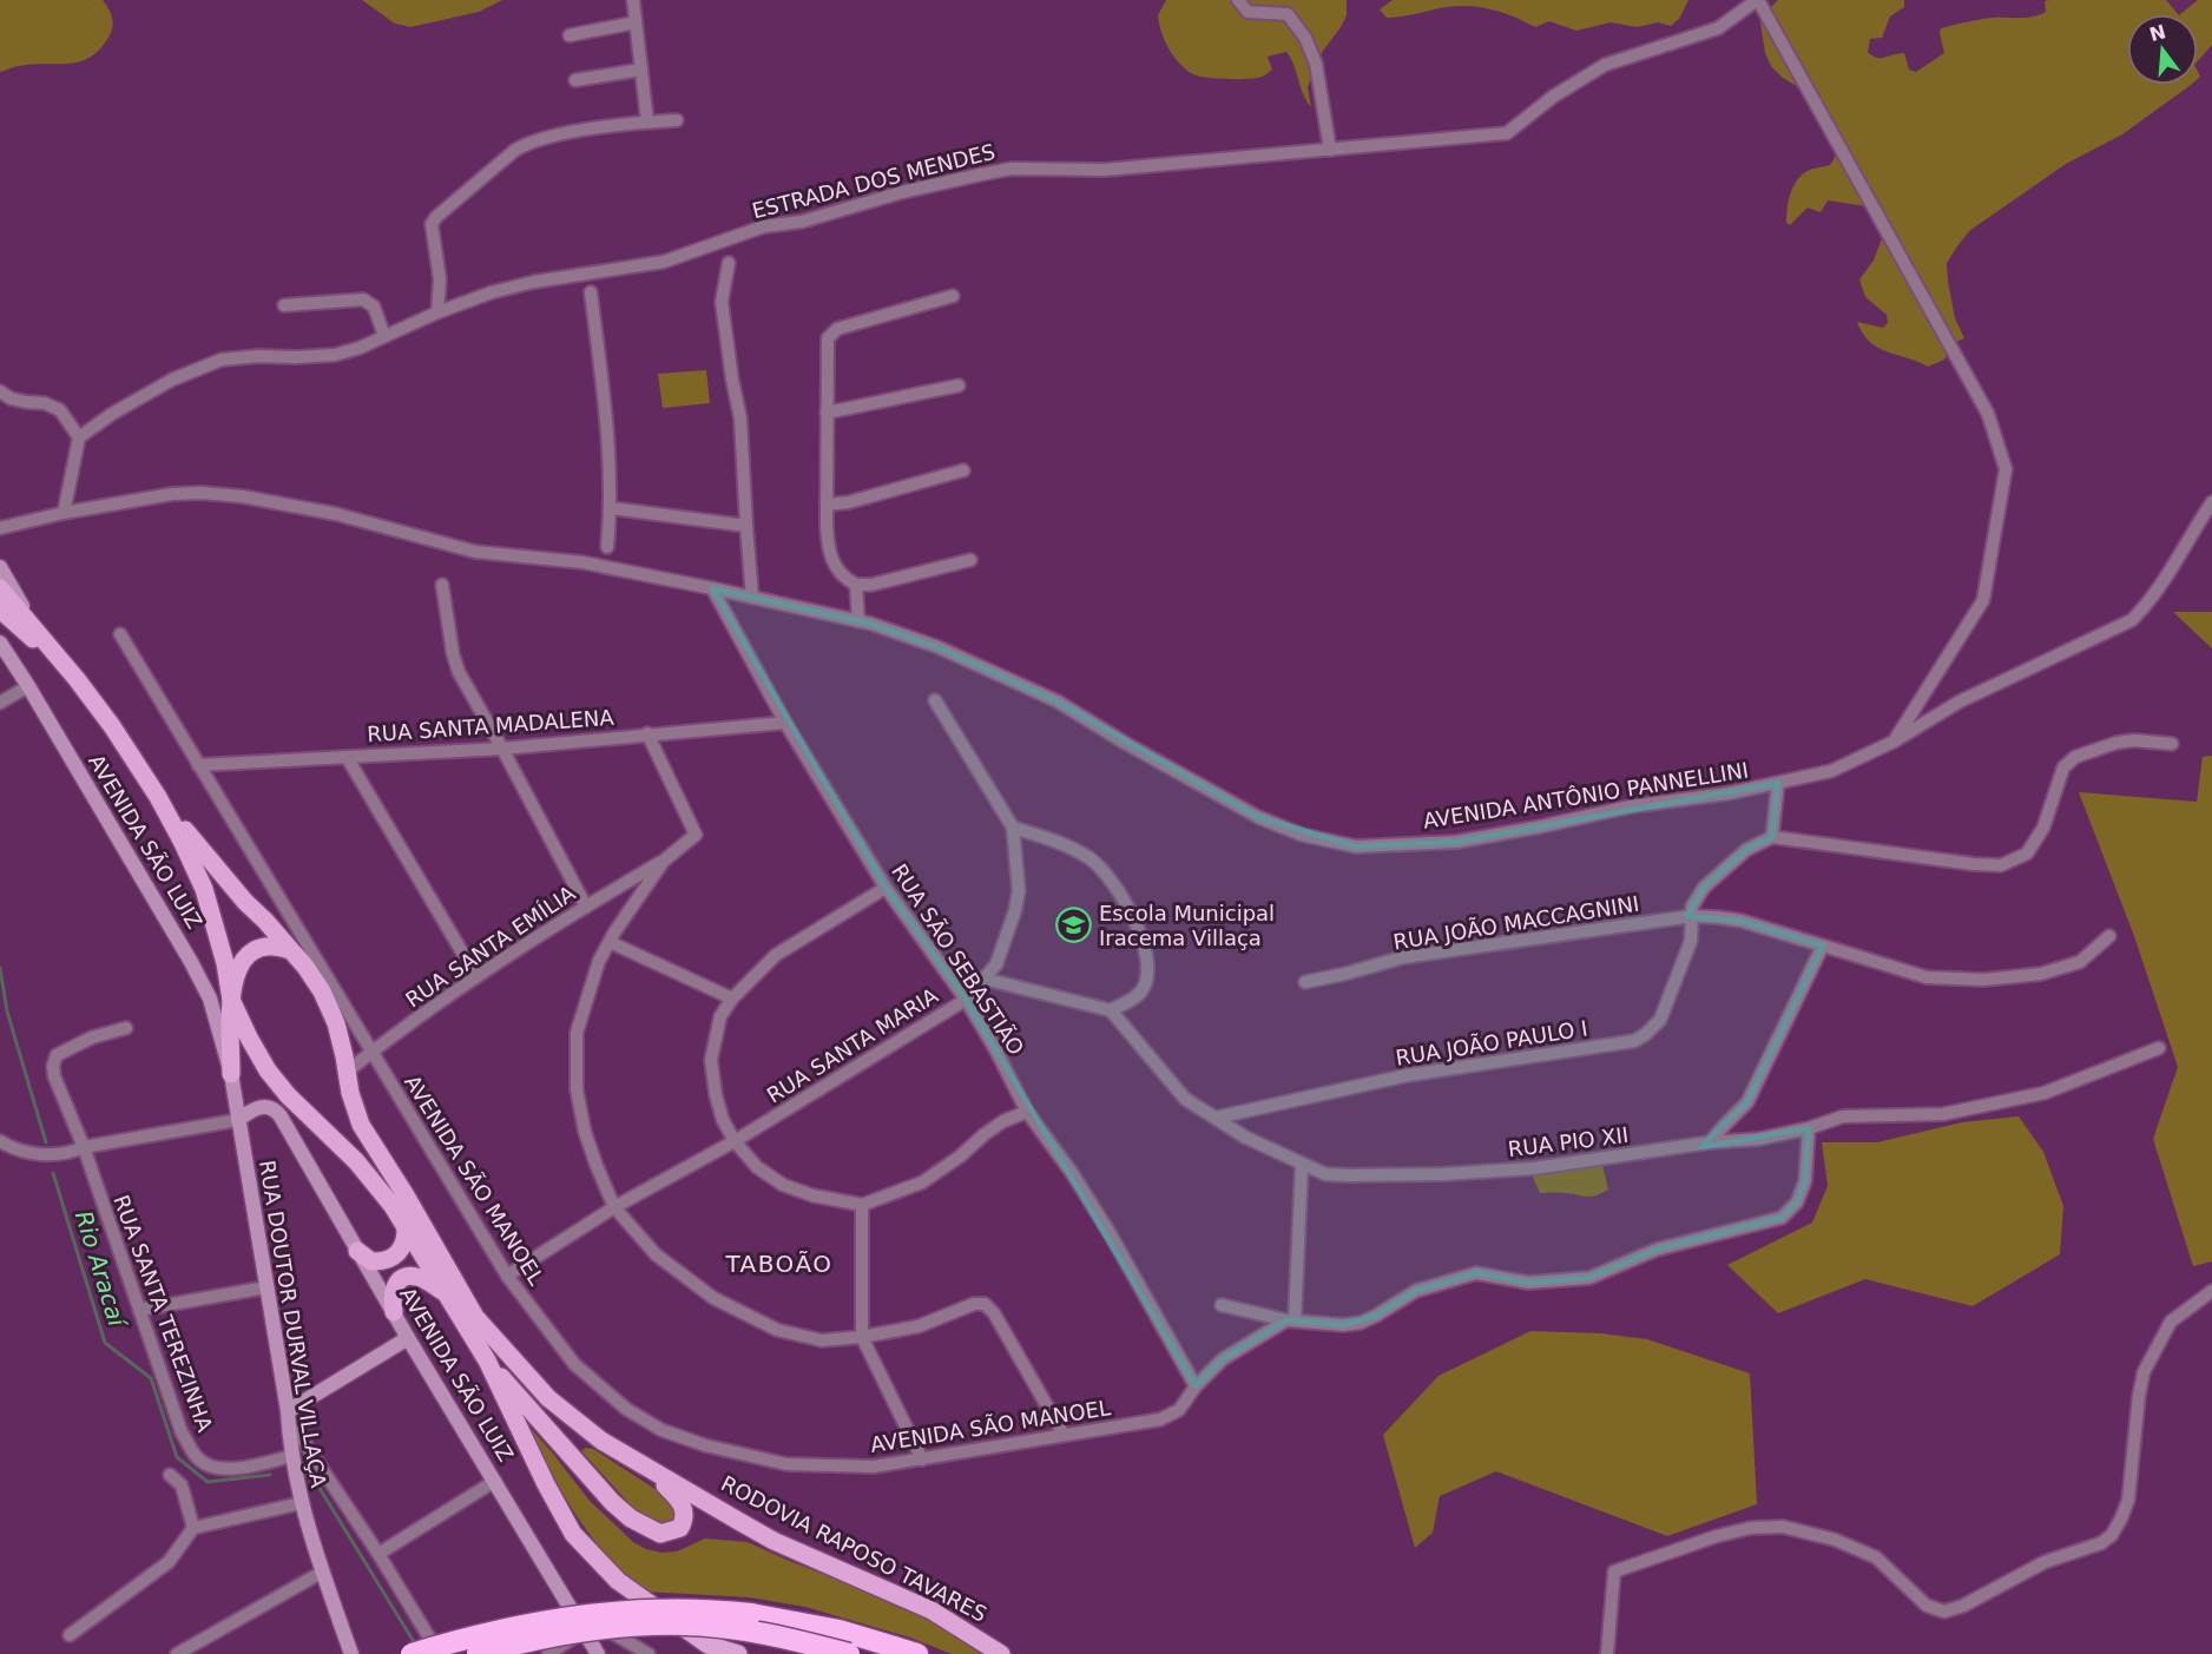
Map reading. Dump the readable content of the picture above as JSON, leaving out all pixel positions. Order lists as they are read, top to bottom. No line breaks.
{"streets":{"main road":["AVENIDA SÃO LUIZ","RUA DOUTOR DURVAL VILLAÇA","RODOVIA RAPOSO TAVARES"],"street":["ESTRADA DOS MENDES","RUA SANTA MADALENA","AVENIDA ANTÔNIO PANNELLINI","RUA JOÃO MACCAGNINI","RUA SANTA EMÍLIA","RUA SÃO SEBASTIÃO","RUA JOÃO PAULO I","RUA SANTA MARIA","RUA PIO XII","AVENIDA SÃO MANOEL","RUA SANTA TEREZINHA"]},"crossings":[["RUA SANTA MADALENA","RUA SÃO SEBASTIÃO"],["RUA SANTA MADALENA","AVENIDA SÃO MANOEL"],["AVENIDA ANTÔNIO PANNELLINI","RUA SÃO SEBASTIÃO"],["AVENIDA SÃO LUIZ","RUA DOUTOR DURVAL VILLAÇA"],["RUA JOÃO MACCAGNINI","RUA JOÃO PAULO I"],["RUA SANTA EMÍLIA","AVENIDA SÃO MANOEL"],["RUA SÃO SEBASTIÃO","RUA SANTA MARIA"],["RUA SÃO SEBASTIÃO","AVENIDA SÃO MANOEL"],["RUA JOÃO PAULO I","RUA PIO XII"],["RUA SANTA MARIA","AVENIDA SÃO MANOEL"],["RUA SANTA TEREZINHA","RUA DOUTOR DURVAL VILLAÇA"]],"districts":["TABOÃO"],"water":["Rio Aracaí"],"places":{"school or university":["Escola Municipal Iracema Villaça"]},"north":"top"}
